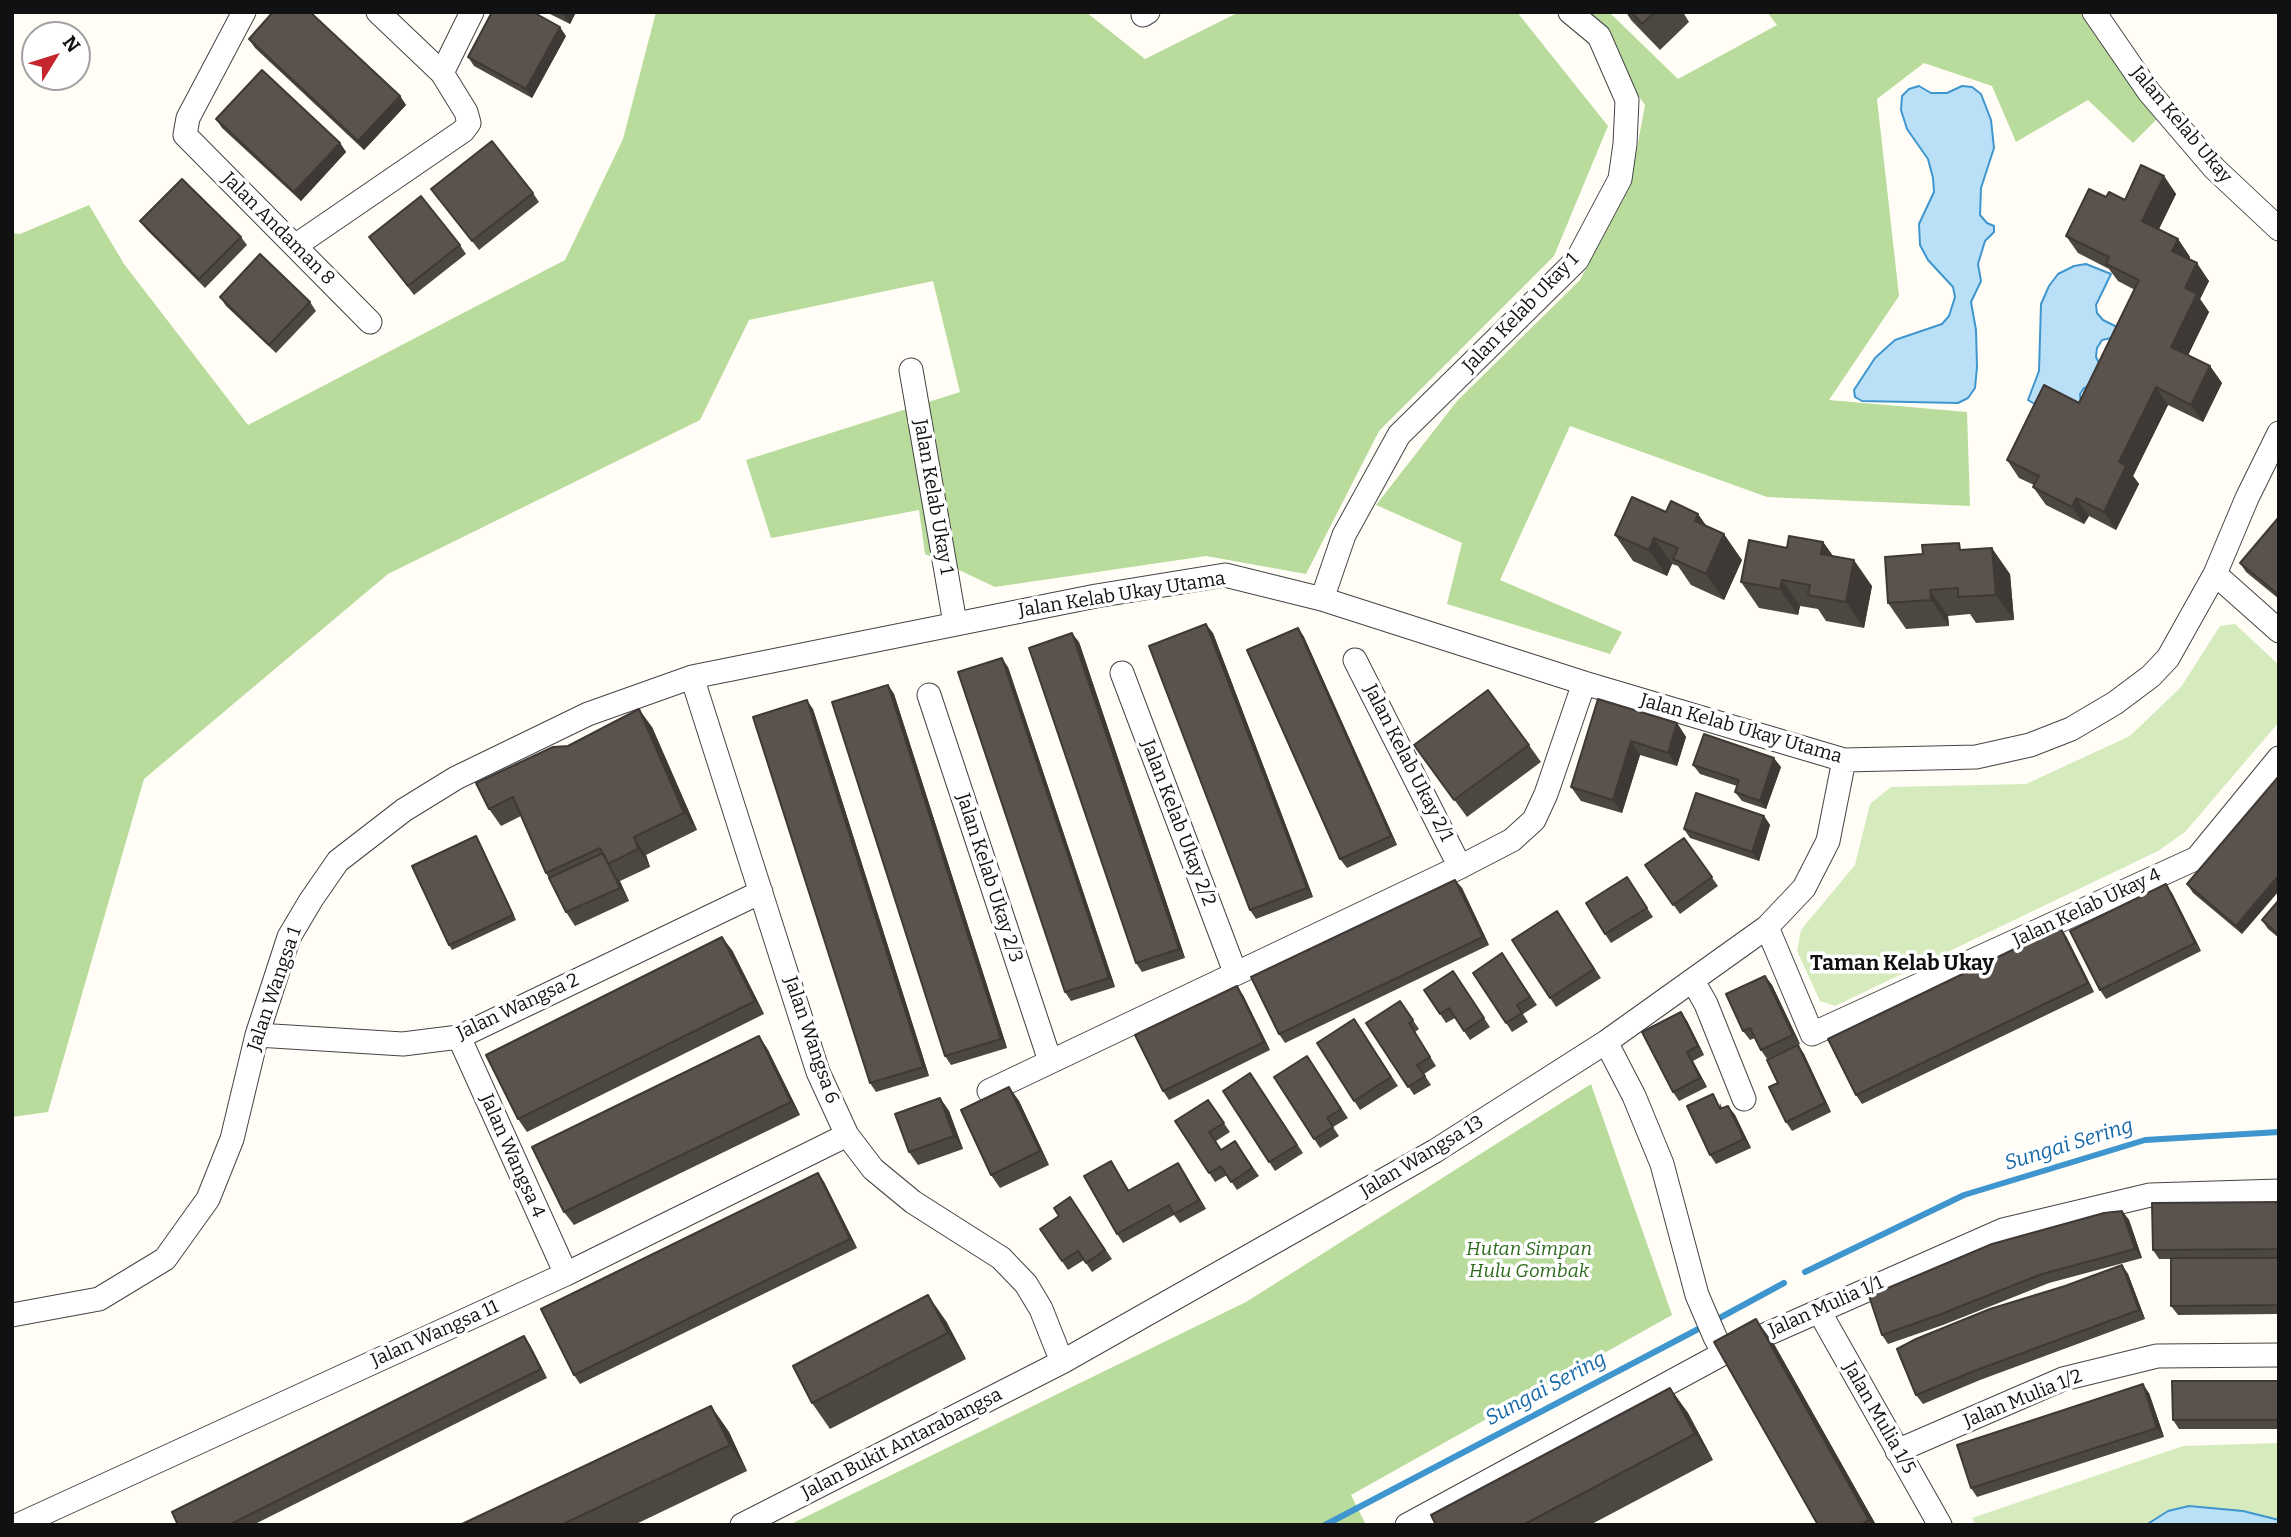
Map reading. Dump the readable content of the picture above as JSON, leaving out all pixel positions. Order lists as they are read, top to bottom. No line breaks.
{"streets":{"street":["Jalan Kelab Ukay","Jalan Andaman 8","Jalan Kelab Ukay 1","Jalan Kelab Ukay Utama","Jalan Kelab Ukay 2/1","Jalan Kelab Ukay 2/2","Jalan Kelab Ukay 2/3","Jalan Kelab Ukay 4","Jalan Wangsa 1","Jalan Wangsa 2","Jalan Wangsa 6","Jalan Wangsa 4","Jalan Wangsa 13","Jalan Mulia 1/1","Jalan Wangsa 11","Jalan Mulia 1/2","Jalan Mulia 1/5","Jalan Bukit Antarabangsa"]},"crossings":[["Jalan Kelab Ukay 1","Jalan Kelab Ukay Utama"],["Jalan Kelab Ukay Utama","Jalan Wangsa 1"],["Jalan Kelab Ukay Utama","Jalan Wangsa 6"],["Jalan Kelab Ukay Utama","Jalan Wangsa 13"],["Jalan Kelab Ukay 4","Jalan Wangsa 13"],["Jalan Wangsa 1","Jalan Wangsa 2"],["Jalan Wangsa 1","Jalan Wangsa 6"],["Jalan Wangsa 2","Jalan Wangsa 6"],["Jalan Wangsa 2","Jalan Wangsa 4"],["Jalan Wangsa 6","Jalan Wangsa 13"],["Jalan Wangsa 6","Jalan Wangsa 11"],["Jalan Wangsa 6","Jalan Bukit Antarabangsa"],["Jalan Wangsa 4","Jalan Wangsa 11"],["Jalan Wangsa 13","Jalan Bukit Antarabangsa"],["Jalan Mulia 1/1","Jalan Mulia 1/5"],["Jalan Mulia 1/2","Jalan Mulia 1/5"]],"districts":["Taman Kelab Ukay"],"water":["Sungai Sering"],"parks":["Hutan Simpan Hulu Gombak"],"north":"top right"}
